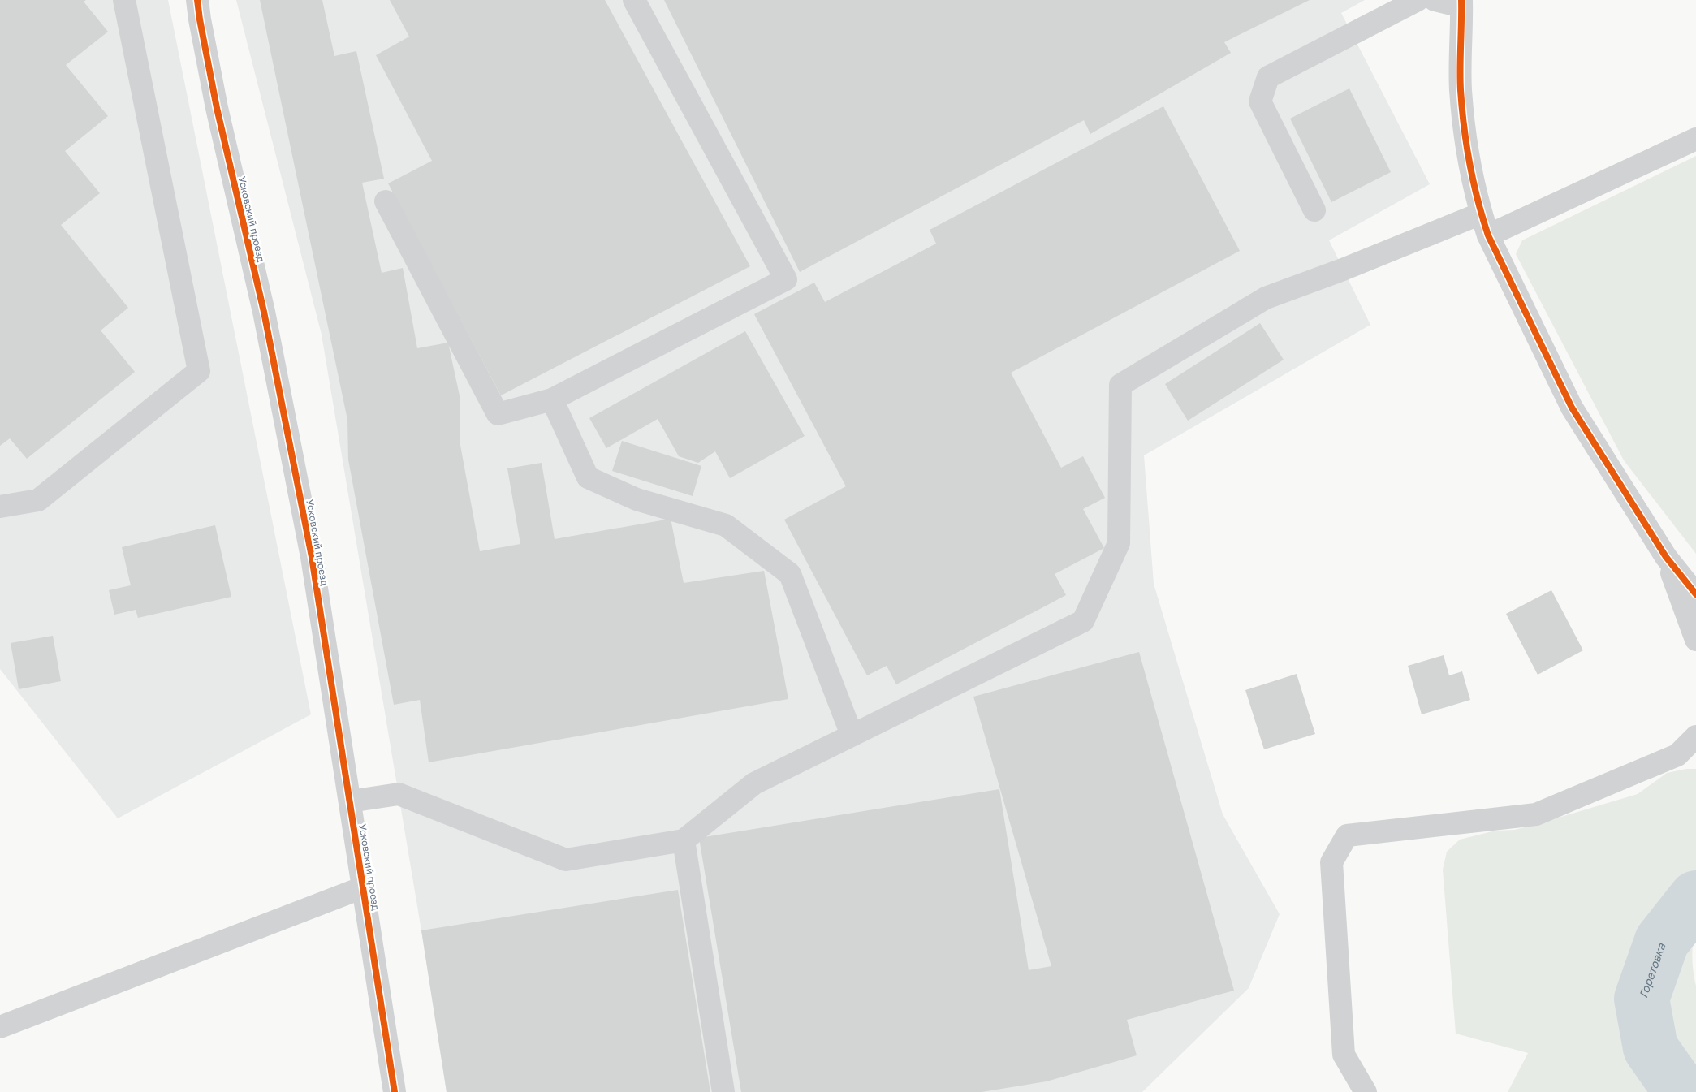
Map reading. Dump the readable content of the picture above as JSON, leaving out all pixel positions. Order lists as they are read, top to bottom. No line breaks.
{"streets":{"street":["Усковский проезд"]},"water":["Горетовка"]}
